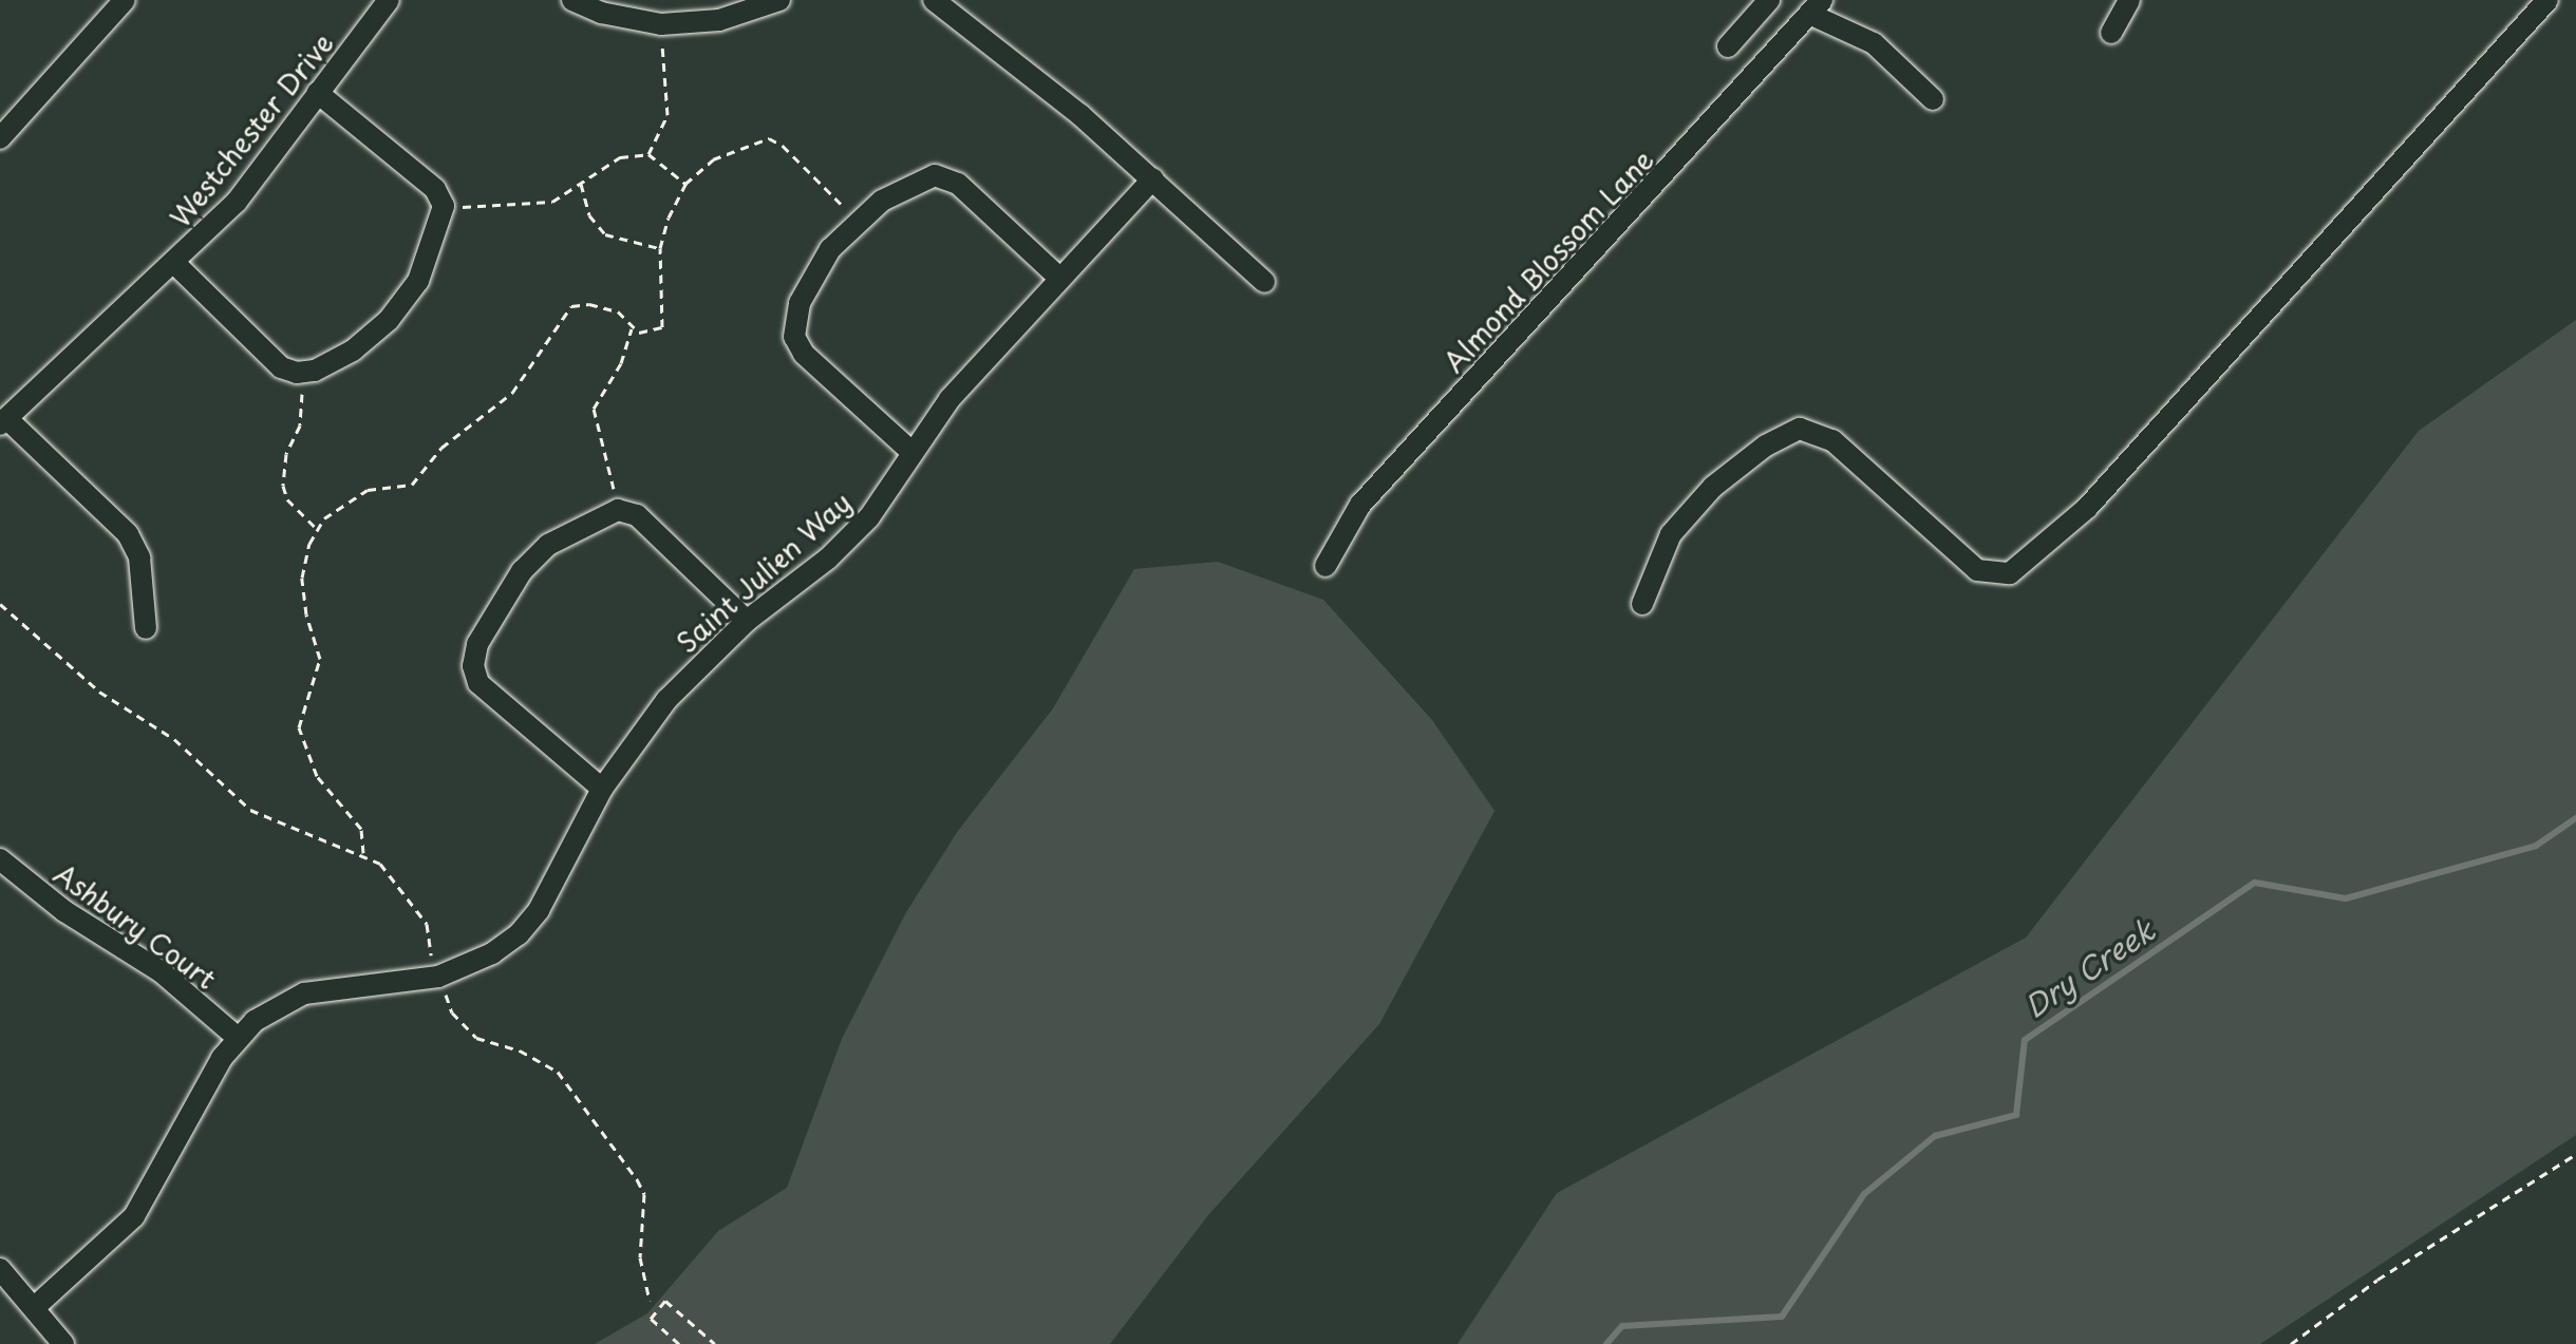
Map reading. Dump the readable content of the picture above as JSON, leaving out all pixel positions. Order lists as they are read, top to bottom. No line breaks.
{"streets":{"street":["Westchester Drive","Almond Blossom Lane","Saint Julien Way","Ashbury Court"]},"water":["Dry Creek"]}
